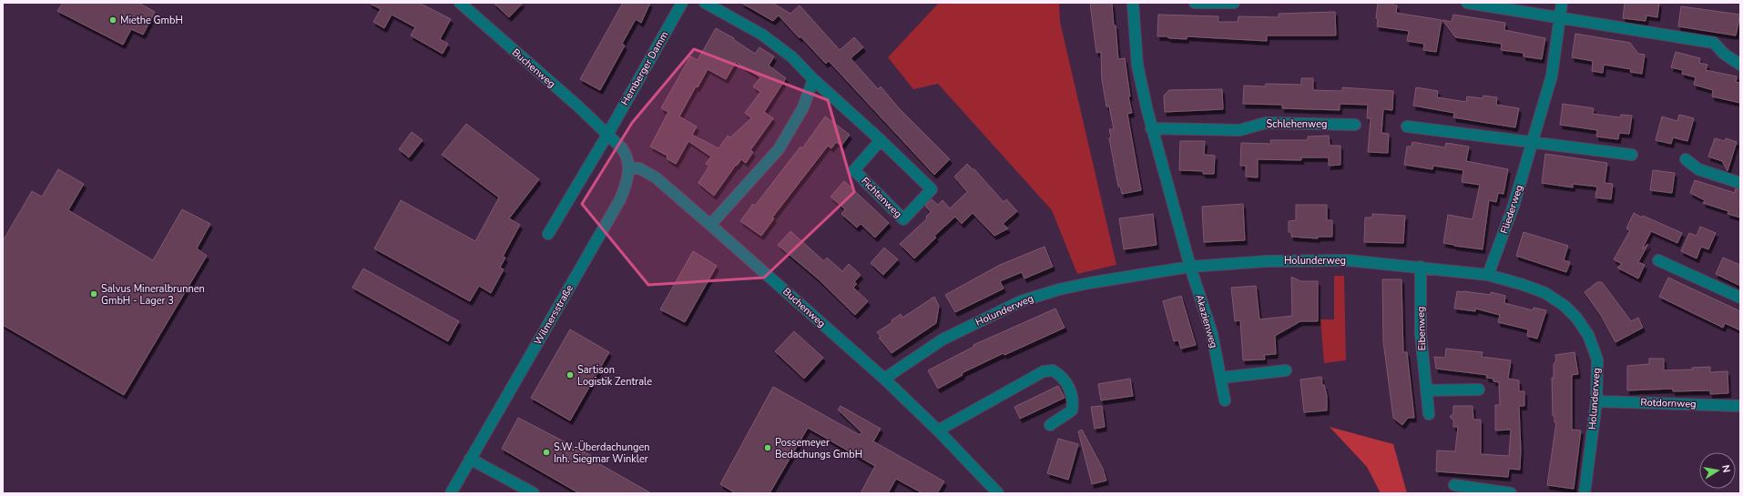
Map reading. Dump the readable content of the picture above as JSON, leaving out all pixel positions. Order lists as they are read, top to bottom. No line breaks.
{"streets":{"street":["Buchenweg","Hemberger Damm","Schlehenweg","Fichtenweg","Fliederweg","Holunderweg","Wilmersstraße","Akazienweg","Eibenweg","Rotdornweg"]},"crossings":[["Buchenweg","Hemberger Damm"],["Buchenweg","Holunderweg"],["Buchenweg","Wilmersstraße"],["Fliederweg","Holunderweg"],["Holunderweg","Akazienweg"],["Holunderweg","Eibenweg"],["Holunderweg","Rotdornweg"]],"places":["Miethe GmbH","Salvus Mineralbrunnen GmbH - Lager 3","Sartison Logistik Zentrale","Possemeyer Bedachungs GmbH","S.W.-Überdachungen Inh. Siegmar Winkler"],"north":"right"}
